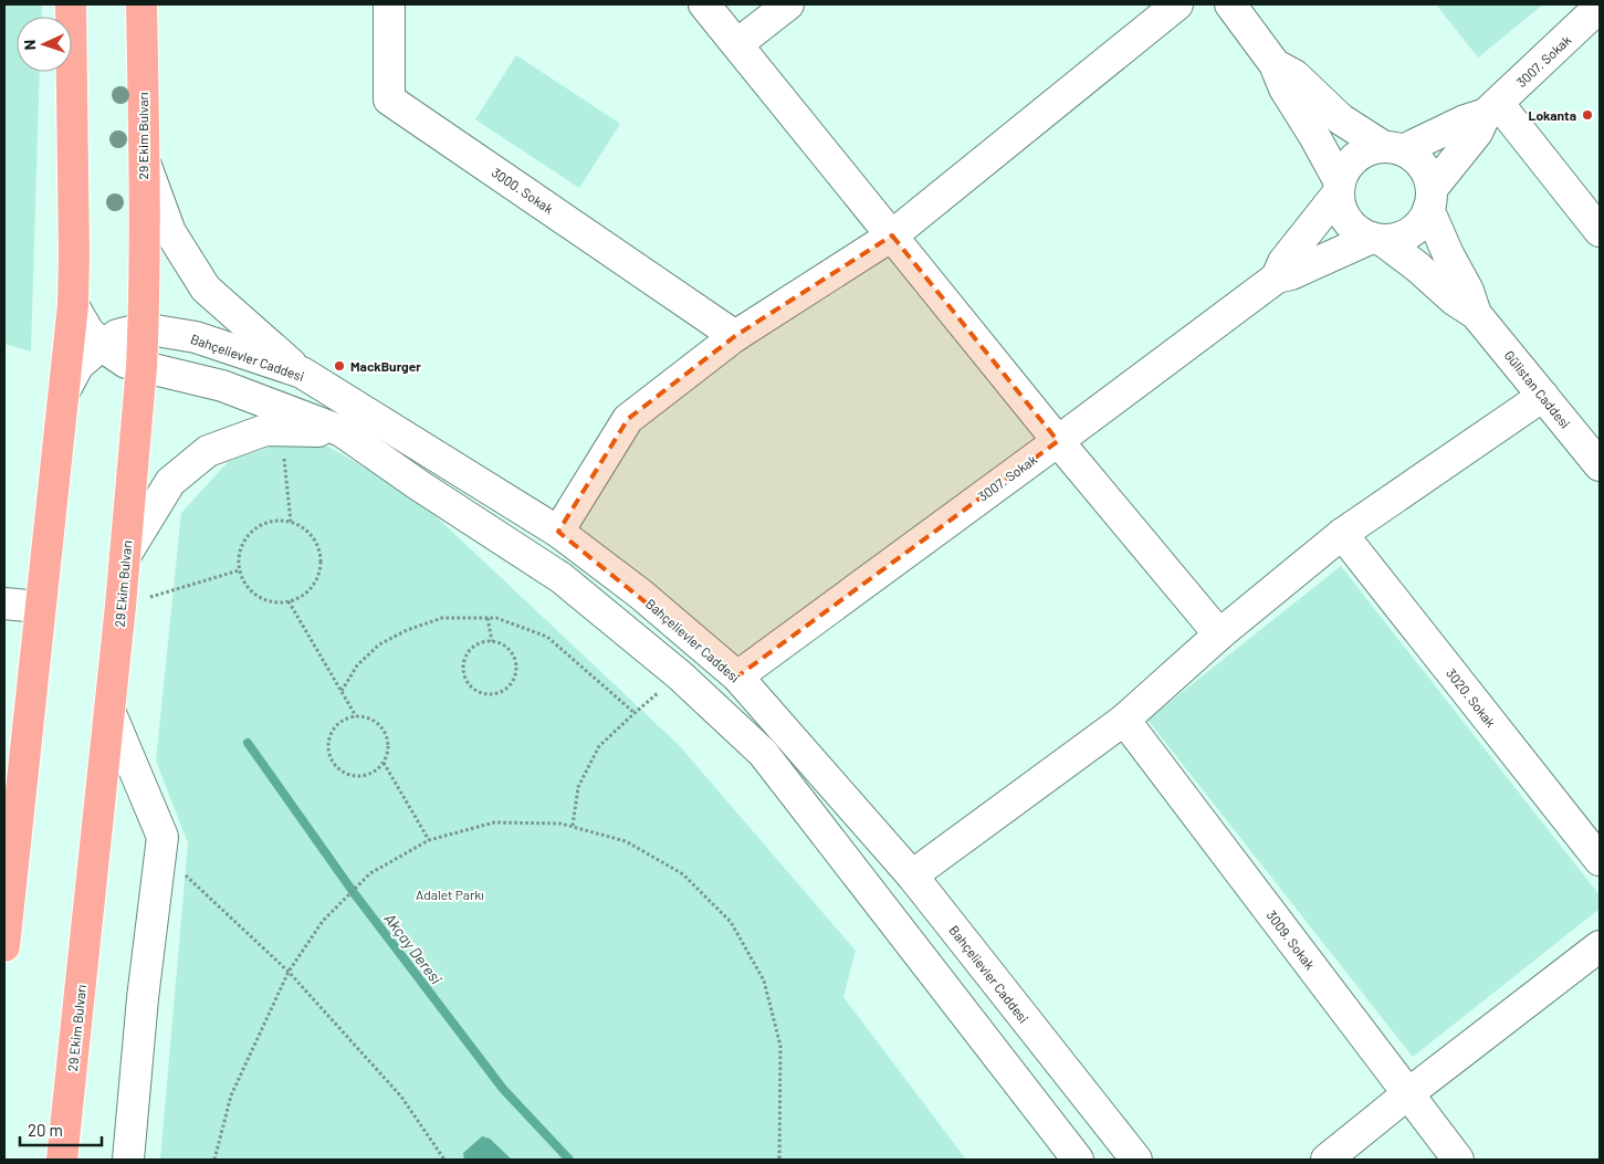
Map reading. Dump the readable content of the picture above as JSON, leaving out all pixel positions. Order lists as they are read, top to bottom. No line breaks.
{"streets":{"main road":["29 Ekim Bulvarı"],"street":["3007. Sokak","3000. Sokak","Bahçelievler Caddesi","Gülistan Caddesi","3020. Sokak","3009. Sokak"]},"crossings":[["3007. Sokak","Bahçelievler Caddesi"],["3007. Sokak","Gülistan Caddesi"],["29 Ekim Bulvarı","Bahçelievler Caddesi"]],"water":["Akçay Deresi"],"parks":["Adalet Parkı"],"places":["Lokanta","MackBurger"],"scale_bar":"20 m","north":"left"}
